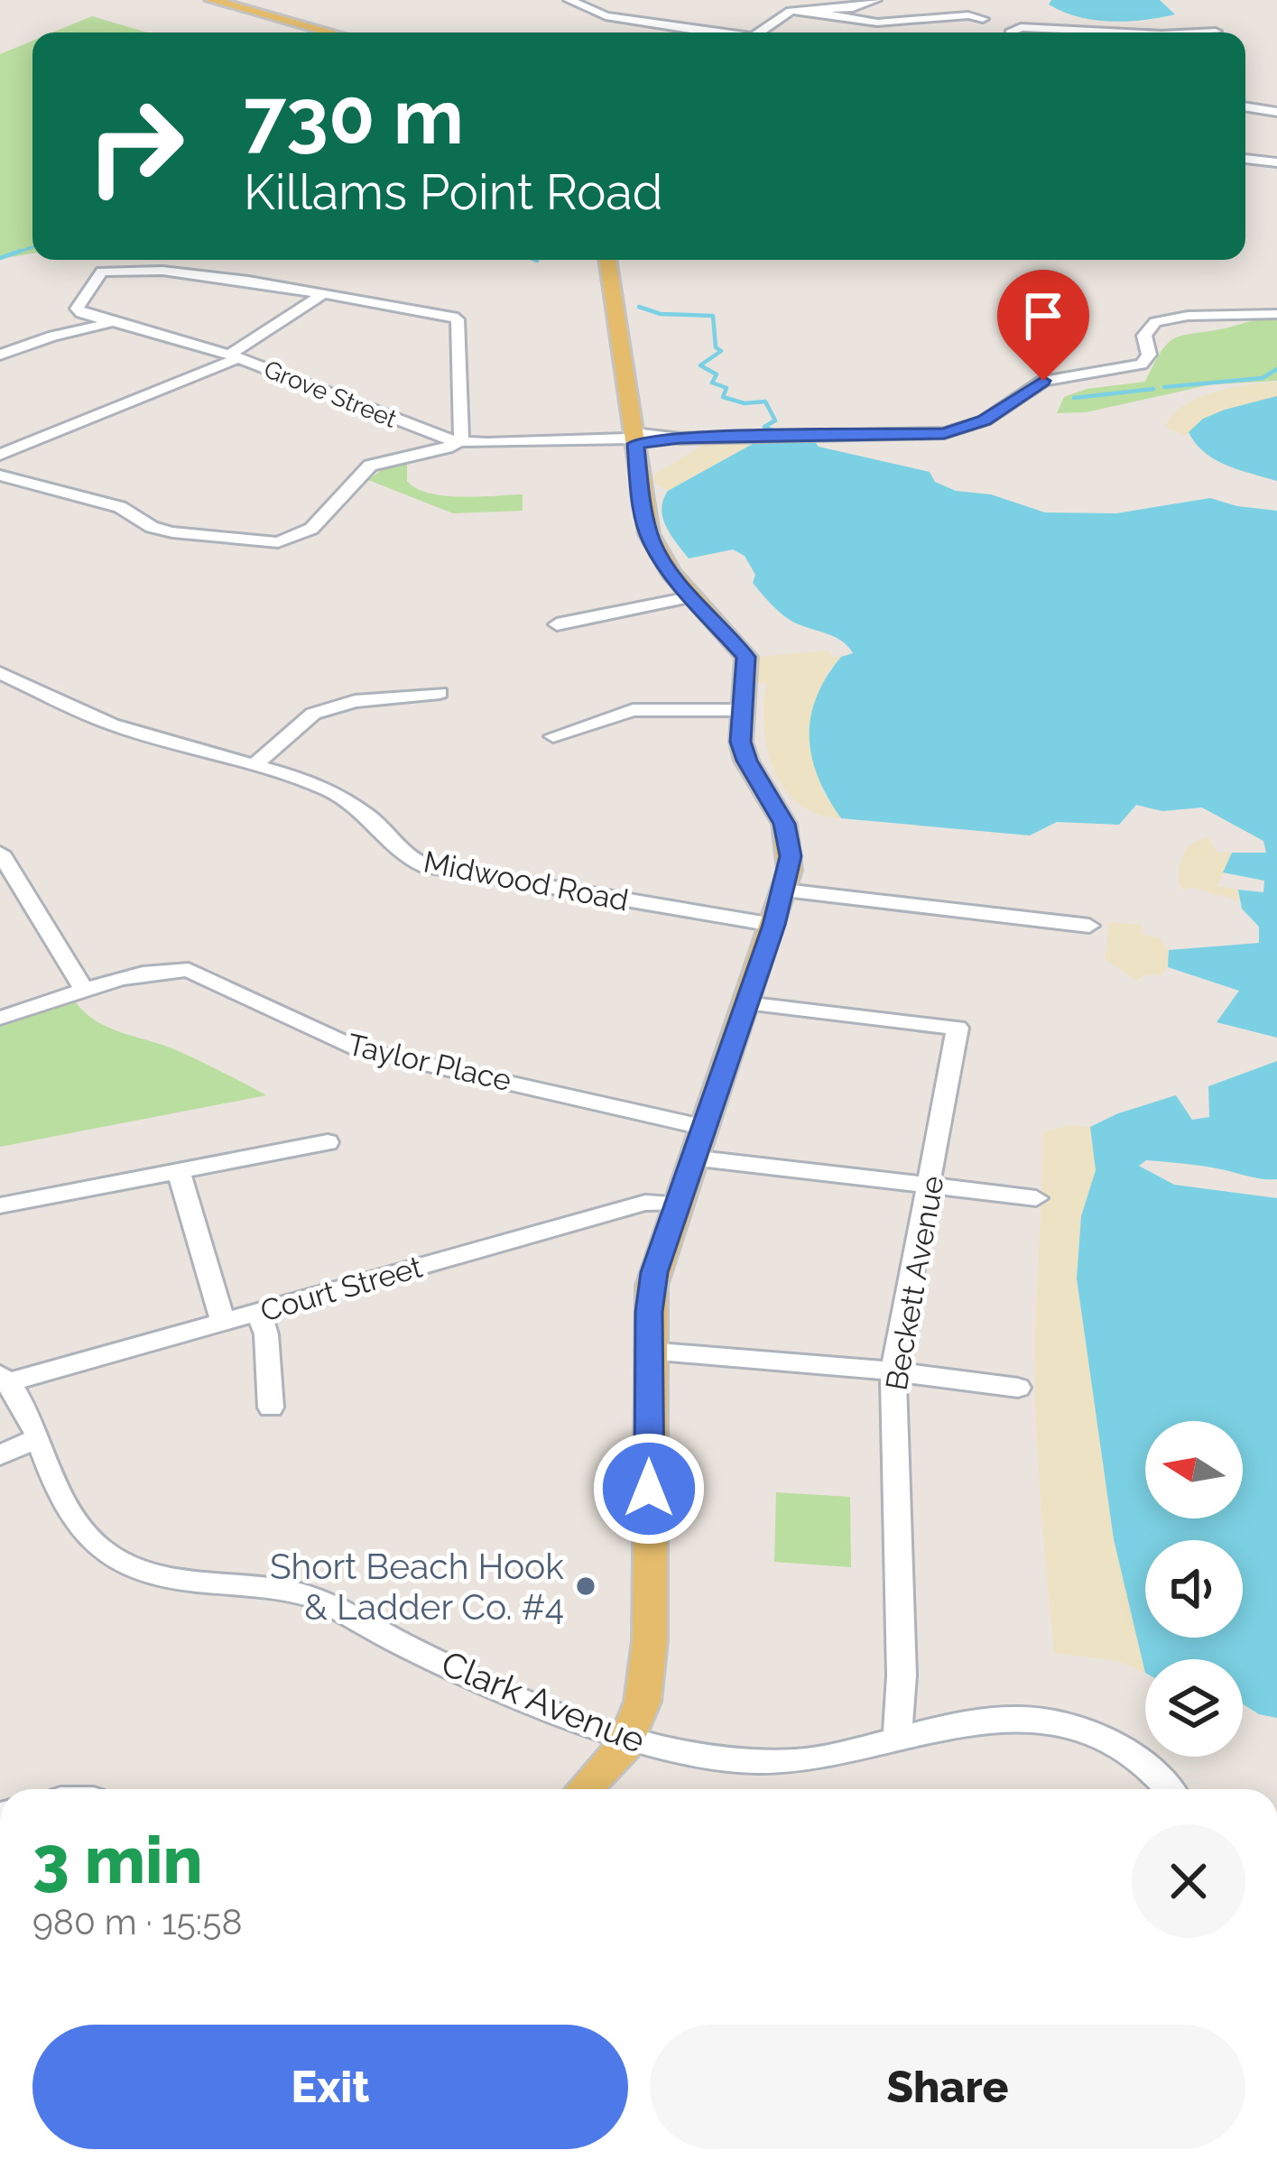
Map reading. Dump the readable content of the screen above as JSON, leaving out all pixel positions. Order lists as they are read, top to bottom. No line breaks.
{"streets":{"street":["Grove Street","Midwood Road","Taylor Place","Beckett Avenue","Court Street","Clark Avenue"]},"crossings":[["Beckett Avenue","Clark Avenue"],["Court Street","Clark Avenue"]],"places":["Short Beach Hook & Ladder Co. #4"],"north":"left","page":{"turn":["730 m","Killams Point Road"],"heading":["3 min","980 m · 15:58"],"buttons":["Exit","Share"]}}
